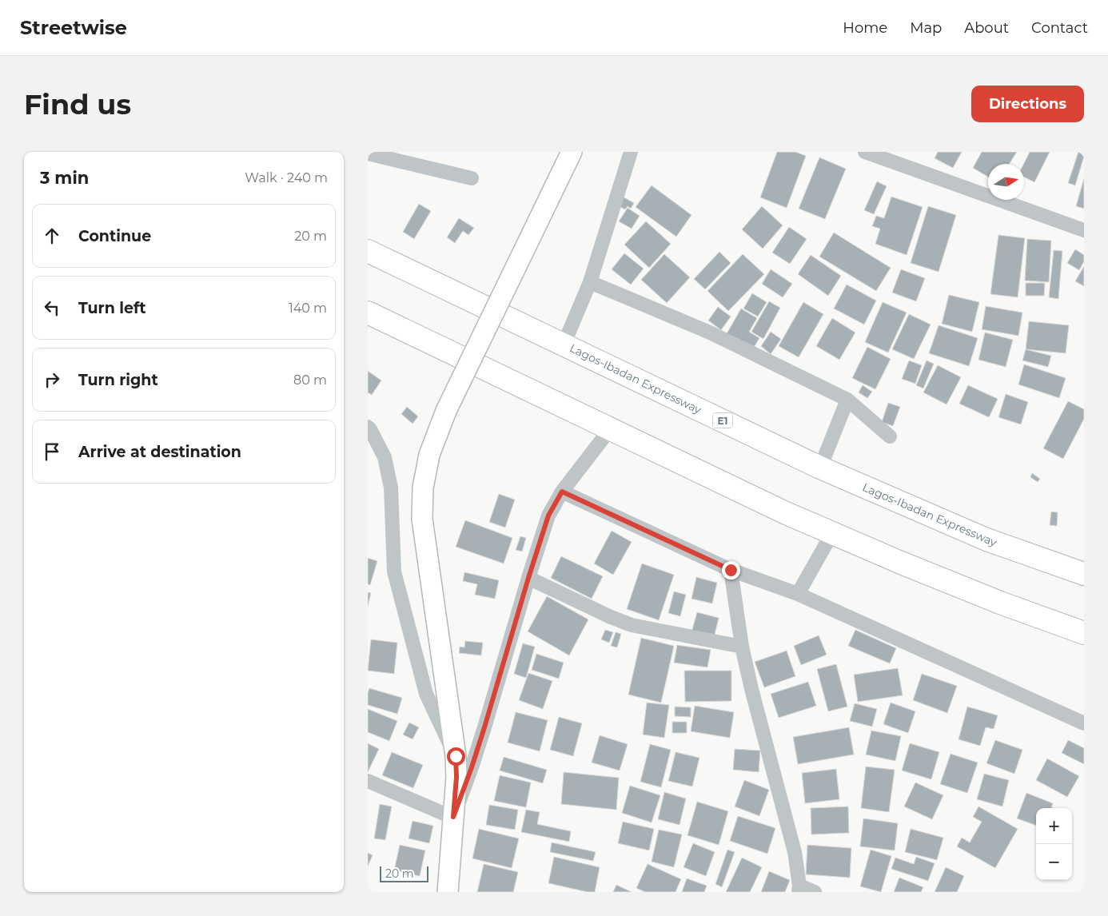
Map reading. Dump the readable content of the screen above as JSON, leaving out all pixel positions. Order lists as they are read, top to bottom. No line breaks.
{"streets":{"highway":["Lagos-Ibadan Expressway","E1"]},"scale_bar":"20 m","north":"right","page":{"header":"Streetwise","nav":["Home","Map","About","Contact"],"buttons":"Directions","title":"Find us","heading":["3 min","Walk · 240 m"],"list":[["Continue","20 m"],["Turn left","140 m"],["Turn right","80 m"],"Arrive at destination"],"map_buttons":["+","−"],"scale":"20 m"}}
